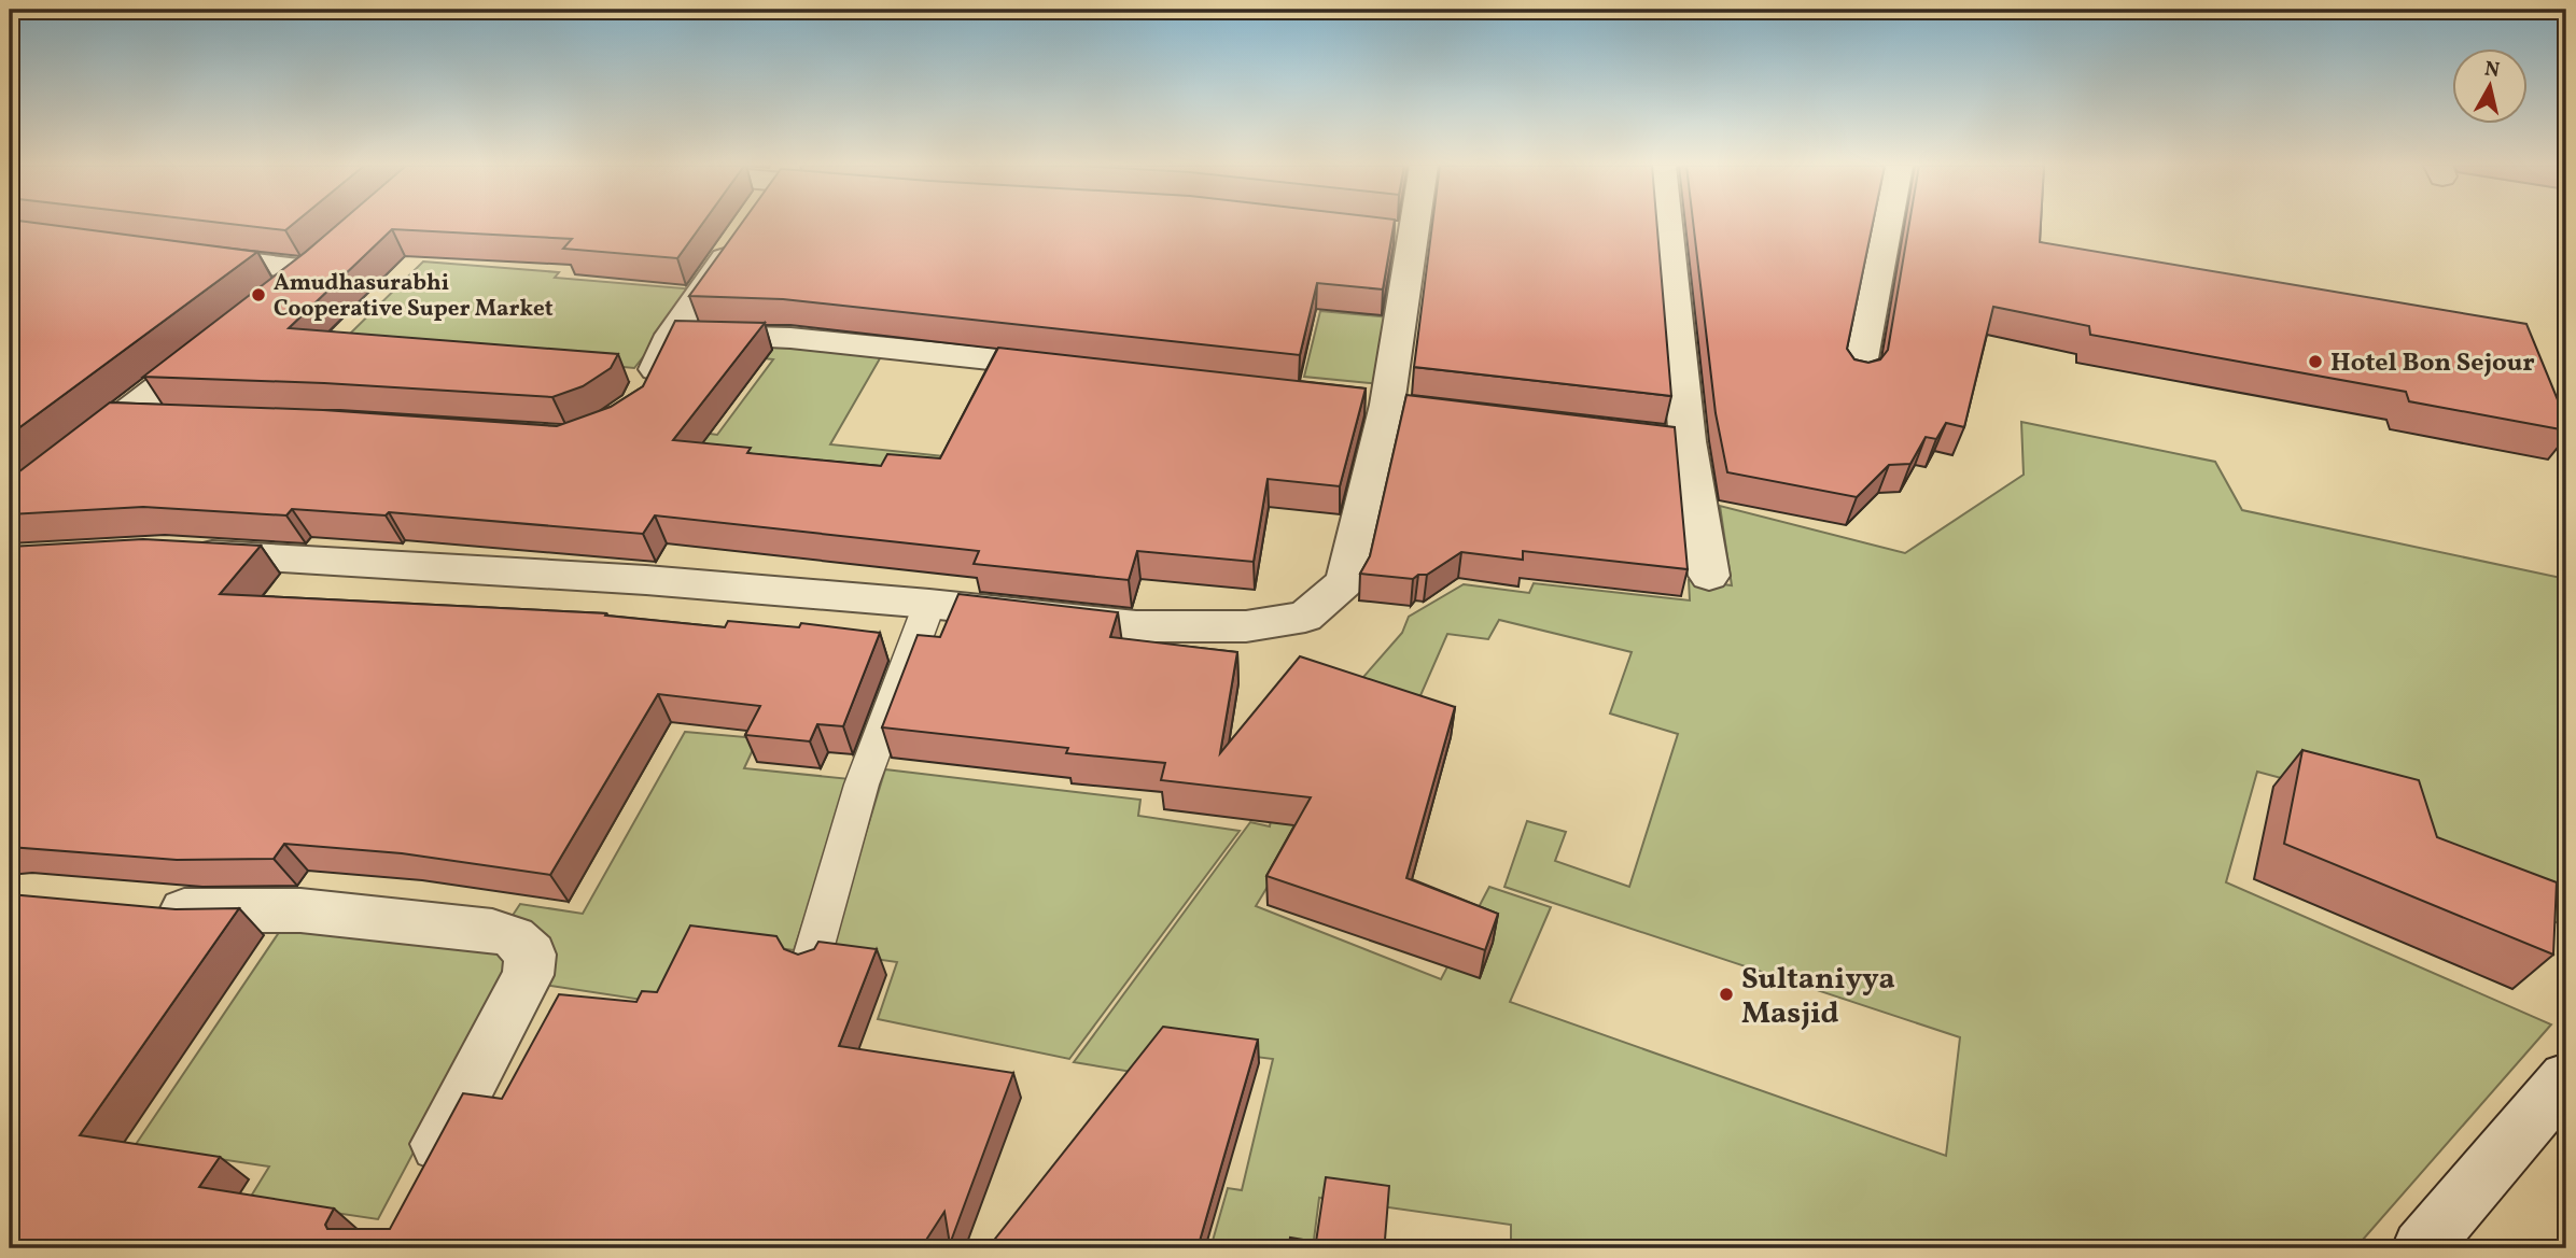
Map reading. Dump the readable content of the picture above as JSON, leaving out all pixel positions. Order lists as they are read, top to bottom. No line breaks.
{"places":["Amudhasurabhi Cooperative Super Market","Hotel Bon Sejour","Sultaniyya Masjid"],"north":"top"}
